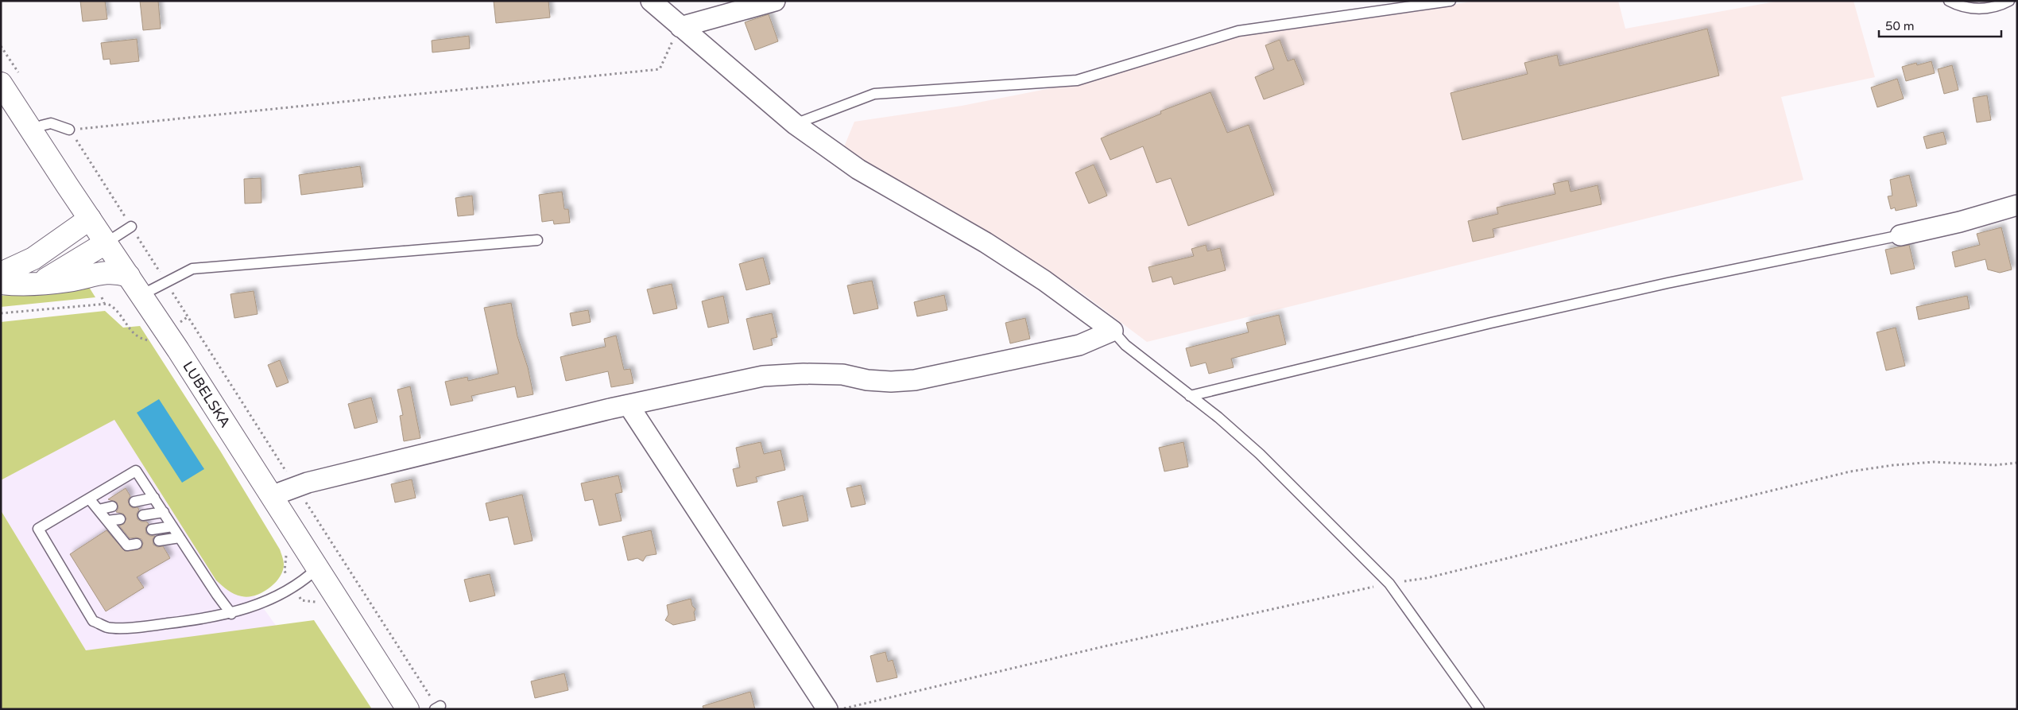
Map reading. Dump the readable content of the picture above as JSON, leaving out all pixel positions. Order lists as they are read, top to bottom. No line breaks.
{"streets":{"main road":["LUBELSKA"]},"scale_bar":"50 m"}
